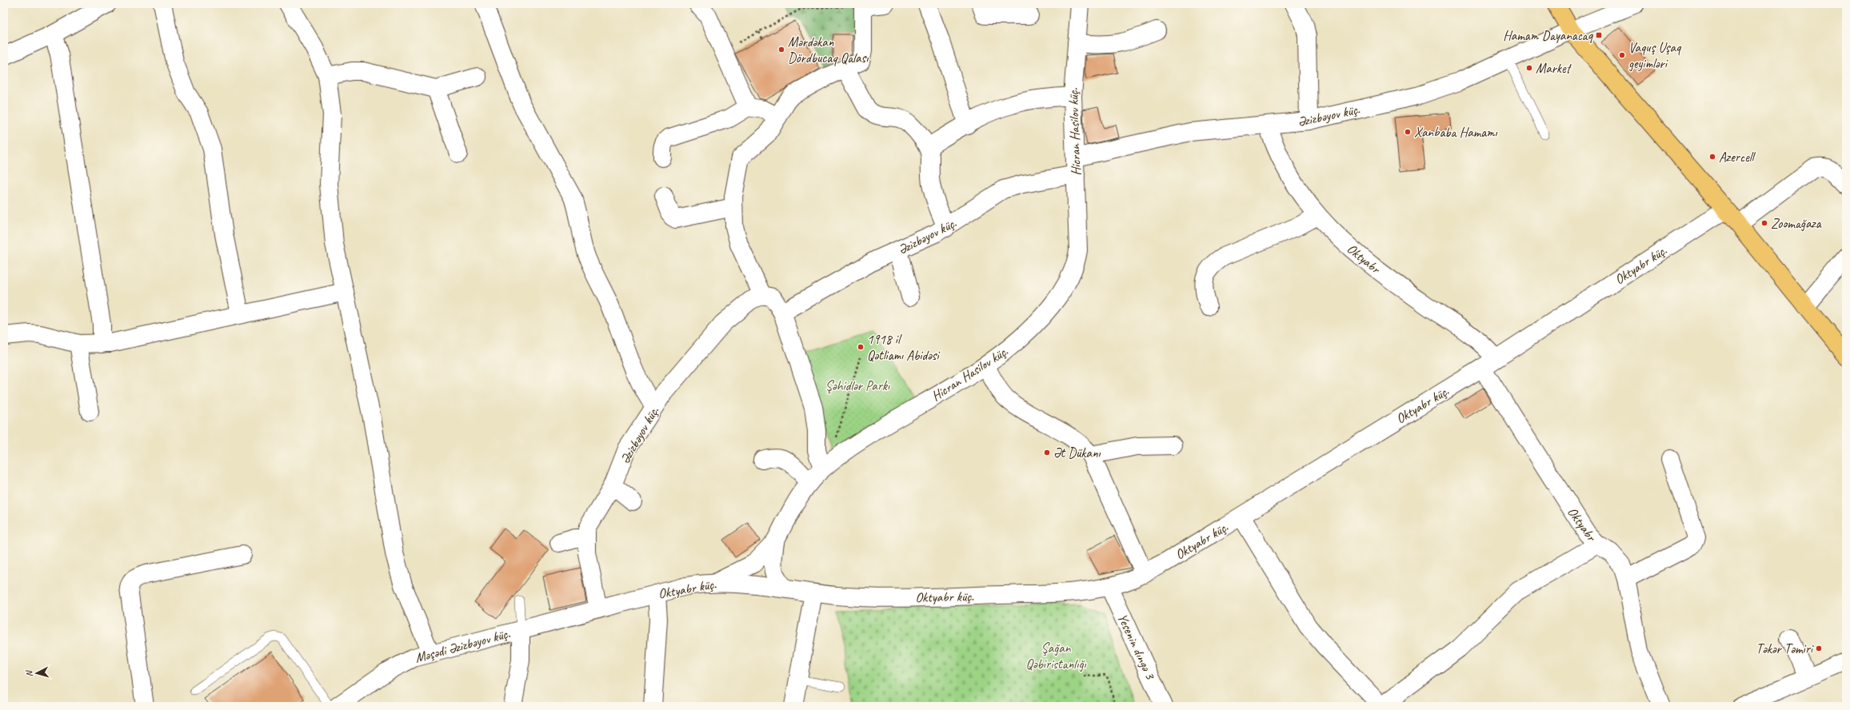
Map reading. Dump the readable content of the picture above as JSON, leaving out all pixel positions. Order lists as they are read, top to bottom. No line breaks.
{"streets":{"street":["Əzizbəyov küç.","Hicran Hasilov küç.","Oktyabr","Oktyabr küç.","Məşədi Əzizbəyov küç.","Yesenin dıngə 3"]},"crossings":[["Əzizbəyov küç.","Hicran Hasilov küç."],["Əzizbəyov küç.","Oktyabr"],["Əzizbəyov küç.","Oktyabr küç."],["Əzizbəyov küç.","Məşədi Əzizbəyov küç."],["Oktyabr","Oktyabr küç."],["Oktyabr küç.","Məşədi Əzizbəyov küç."],["Oktyabr küç.","Yesenin dıngə 3"]],"parks":["Şəhidlər Parkı","Şağan Qəbiristanlığı"],"places":{"transit":["Hamam Dayanacaq"],"other":["Mərdəkan Dördbucaq Qalası","Vaquş Uşaq geyimləri","Market","Xanbaba Hamamı","Azercell","Zoomağaza","1918 il Qətliamı Abidəsi","Ət Dükanı","Təkər Təmiri"]},"north":"left"}
